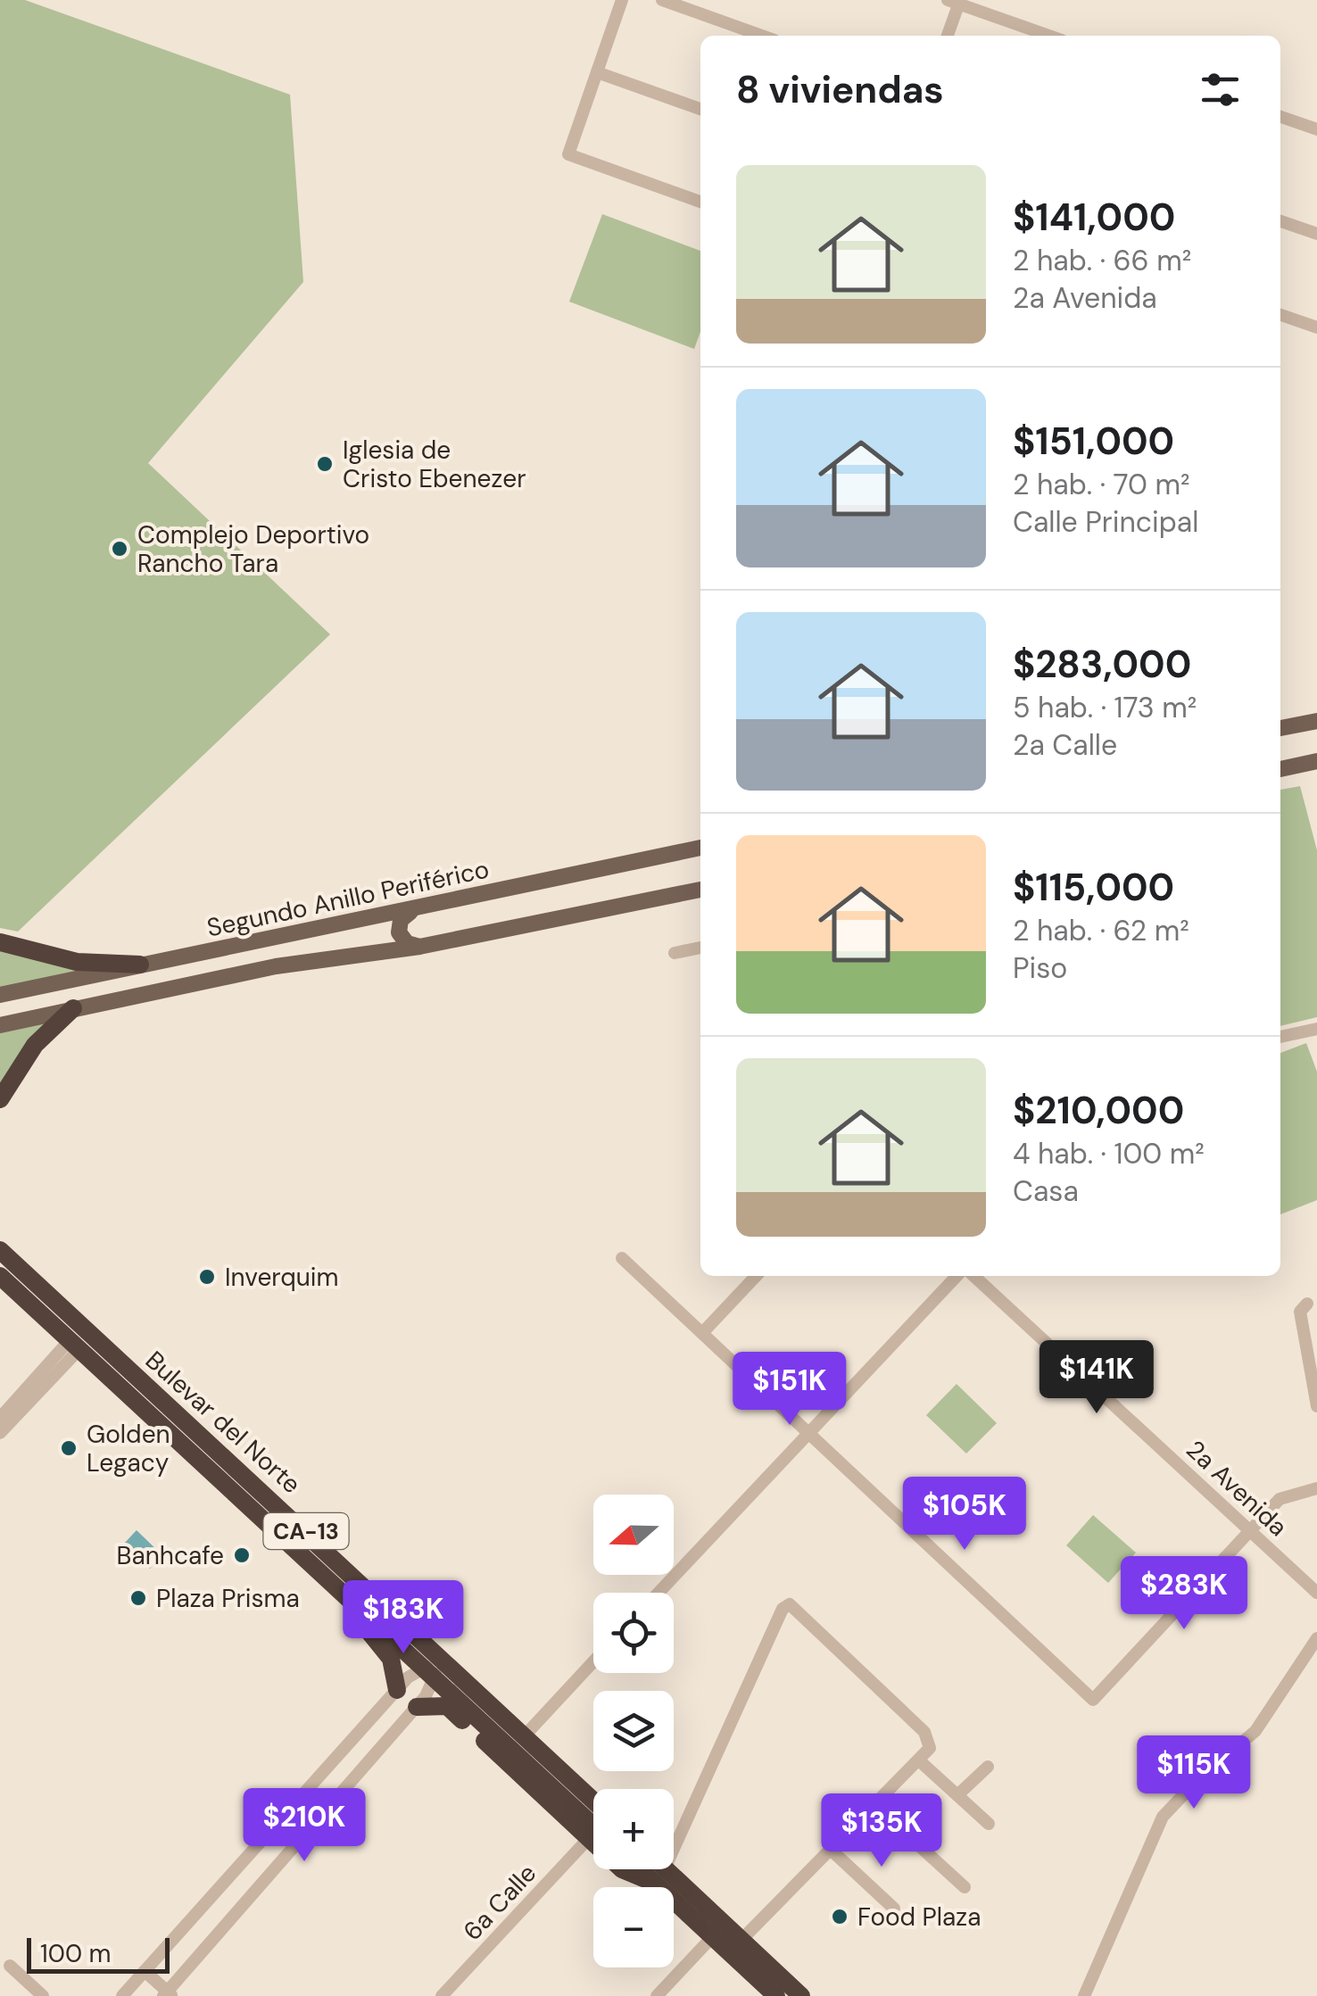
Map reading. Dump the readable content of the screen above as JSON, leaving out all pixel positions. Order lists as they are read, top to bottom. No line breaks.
{"streets":{"highway":["Bulevar del Norte","CA-13"],"main road":["Segundo Anillo Periférico"],"street":["2a Avenida","6a Calle"]},"places":["Iglesia de Cristo Ebenezer","Complejo Deportivo Rancho Tara","Inverquim","Golden Legacy","Banhcafe","Plaza Prisma","Food Plaza"],"scale_bar":"100 m","north":"left","page":{"heading":"8 viviendas","list":[{"name":"$141,000","note":"2 hab. · 66 m² · 2a Avenida"},{"name":"$151,000","note":"2 hab. · 70 m² · Calle Principal"},{"name":"$283,000","note":"5 hab. · 173 m² · 2a Calle"},{"name":"$115,000","note":"2 hab. · 62 m² · Piso"},{"name":"$210,000","note":"4 hab. · 100 m² · Casa"}],"price":["$141K","$151K","$105K","$283K","$183K","$115K","$210K","$135K"],"map_buttons":["+","−"],"scale":"100 m"}}
